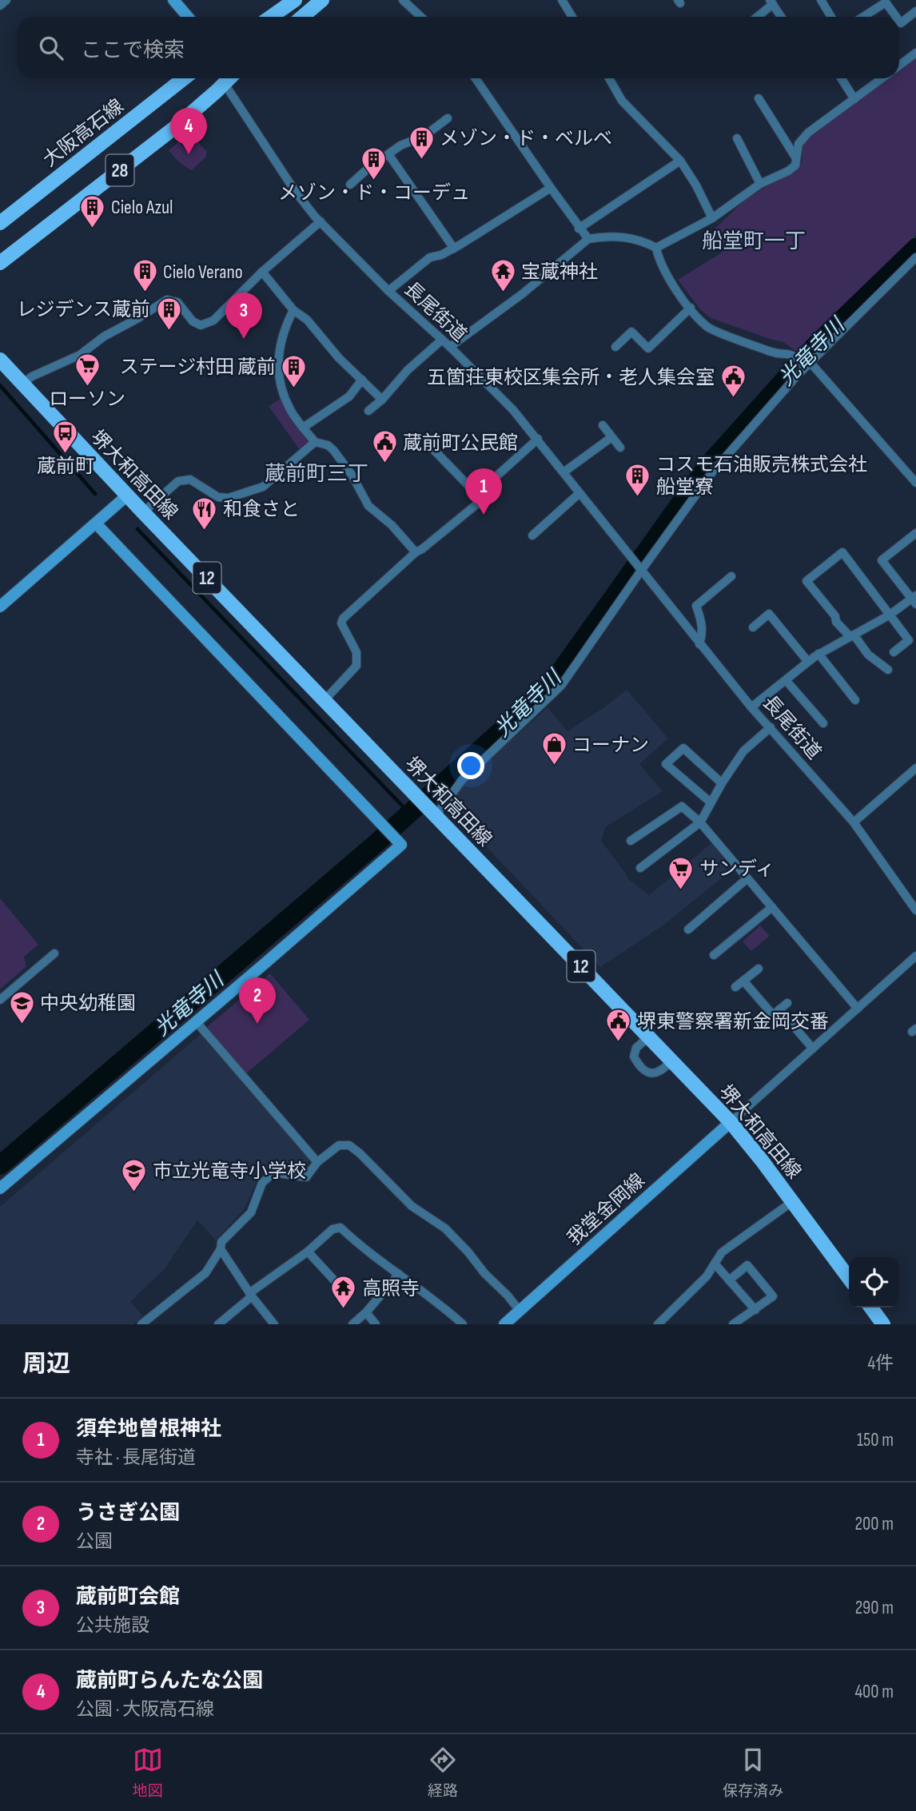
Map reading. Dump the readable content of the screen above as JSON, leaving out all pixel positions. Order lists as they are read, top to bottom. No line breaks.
{"streets":{"main road":["大阪高石線","28","堺大和高田線","12"],"street":["長尾街道","我堂金岡線"]},"crossings":[["28","長尾街道"],["堺大和高田線","我堂金岡線"]],"districts":["船堂町一丁","蔵前町三丁"],"water":["光竜寺川"],"places":{"building":["メゾン・ド・ベルベ","メゾン・ド・コーデュ","Cielo Azul","Cielo Verano","レジデンス蔵前","ステージ村田 蔵前","コスモ石油販売株式会社 船堂寮"],"temple":["宝蔵神社","高照寺"],"supermarket":["ローソン","サンディ"],"public building":["五箇荘東校区集会所・老人集会室","蔵前町公民館","堺東警察署新金岡交番"],"bus stop":["蔵前町"],"restaurant":["和食さと"],"shop":["コーナン"],"school or university":["中央幼稚園","市立光竜寺小学校"]},"page":{"search":"ここで検索","pins":["4","3","1","2"],"heading":["周辺","4件"],"list":[{"mark":"1","name":"須牟地曽根神社","note":"寺社 · 長尾街道","value":"150 m"},{"mark":"2","name":"うさぎ公園","note":"公園","value":"200 m"},{"mark":"3","name":"蔵前町会館","note":"公共施設","value":"290 m"},{"mark":"4","name":"蔵前町らんたな公園","note":"公園 · 大阪高石線","value":"400 m"}],"nav":["地図","経路","保存済み"]}}
